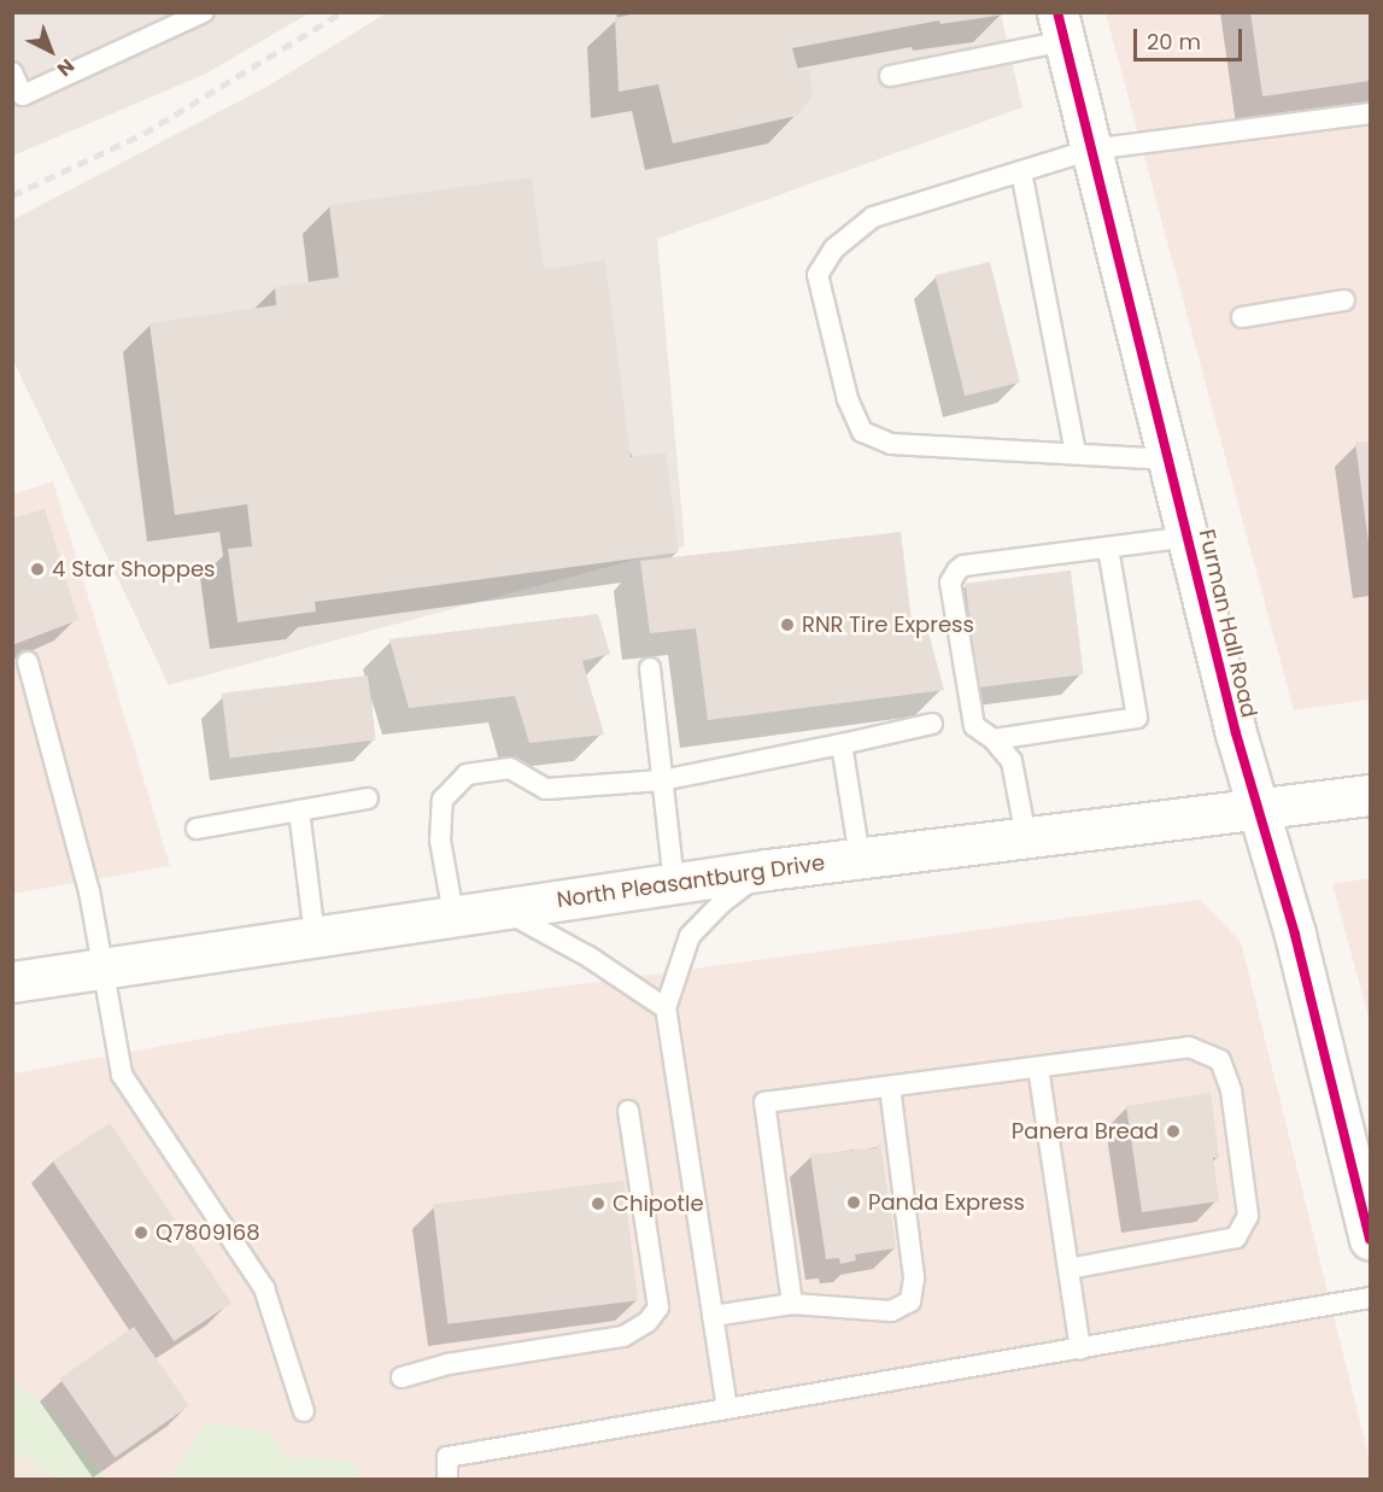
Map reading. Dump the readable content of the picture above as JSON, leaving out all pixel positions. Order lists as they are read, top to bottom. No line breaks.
{"streets":{"main road":["Furman Hall Road","North Pleasantburg Drive"]},"crossings":[["Furman Hall Road","North Pleasantburg Drive"]],"places":["4 Star Shoppes","RNR Tire Express","Panera Bread","Panda Express","Chipotle","Q7809168"],"scale_bar":"20 m","north":"bottom right"}
